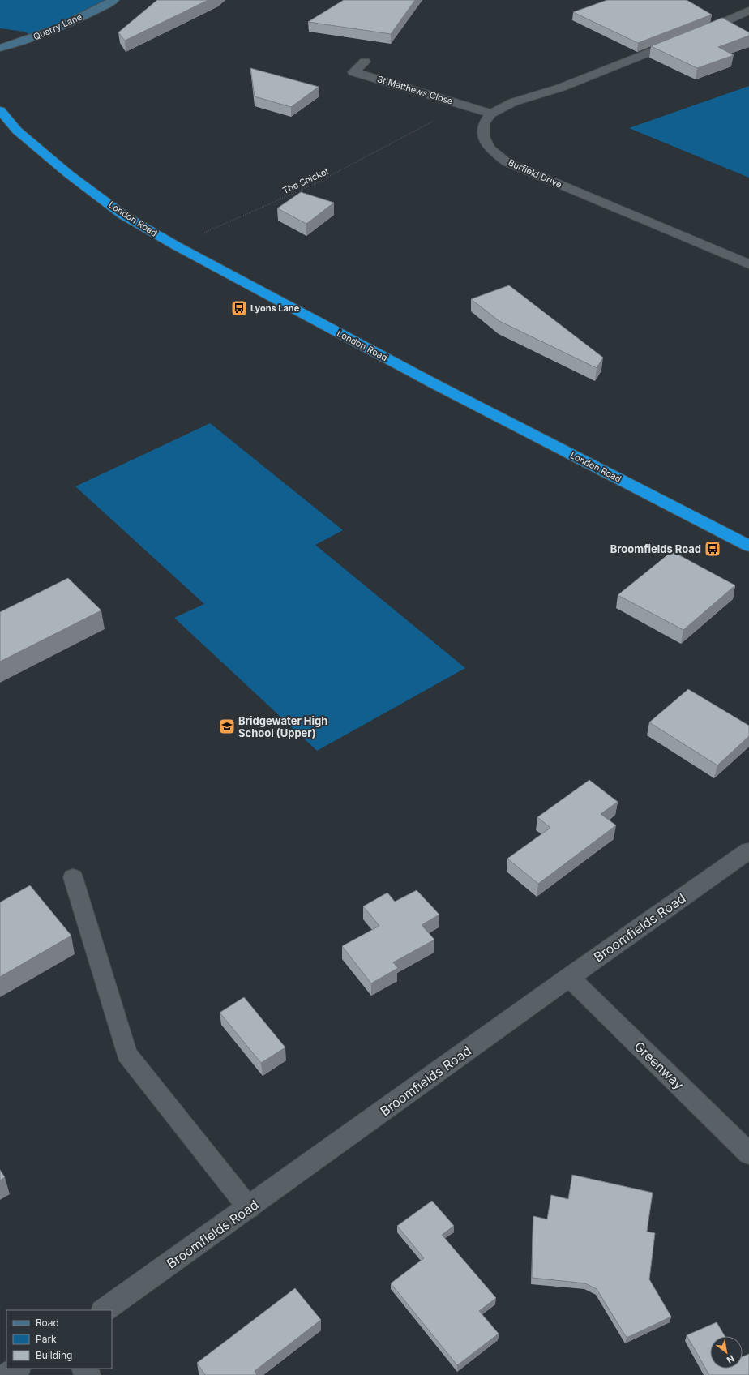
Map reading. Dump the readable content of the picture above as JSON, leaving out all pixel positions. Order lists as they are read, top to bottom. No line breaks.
{"streets":{"highway":["London Road"],"street":["Quarry Lane","St Matthews Close","Burfield Drive","Broomfields Road","Greenway"],"path":["The Snicket"]},"crossings":[["St Matthews Close","Burfield Drive"],["The Snicket","London Road"],["Broomfields Road","Greenway"]],"places":{"bus stop":["Lyons Lane","Broomfields Road"],"school or university":["Bridgewater High School (Upper)"]},"legend":["Road","Park","Building"],"north":"bottom right"}
